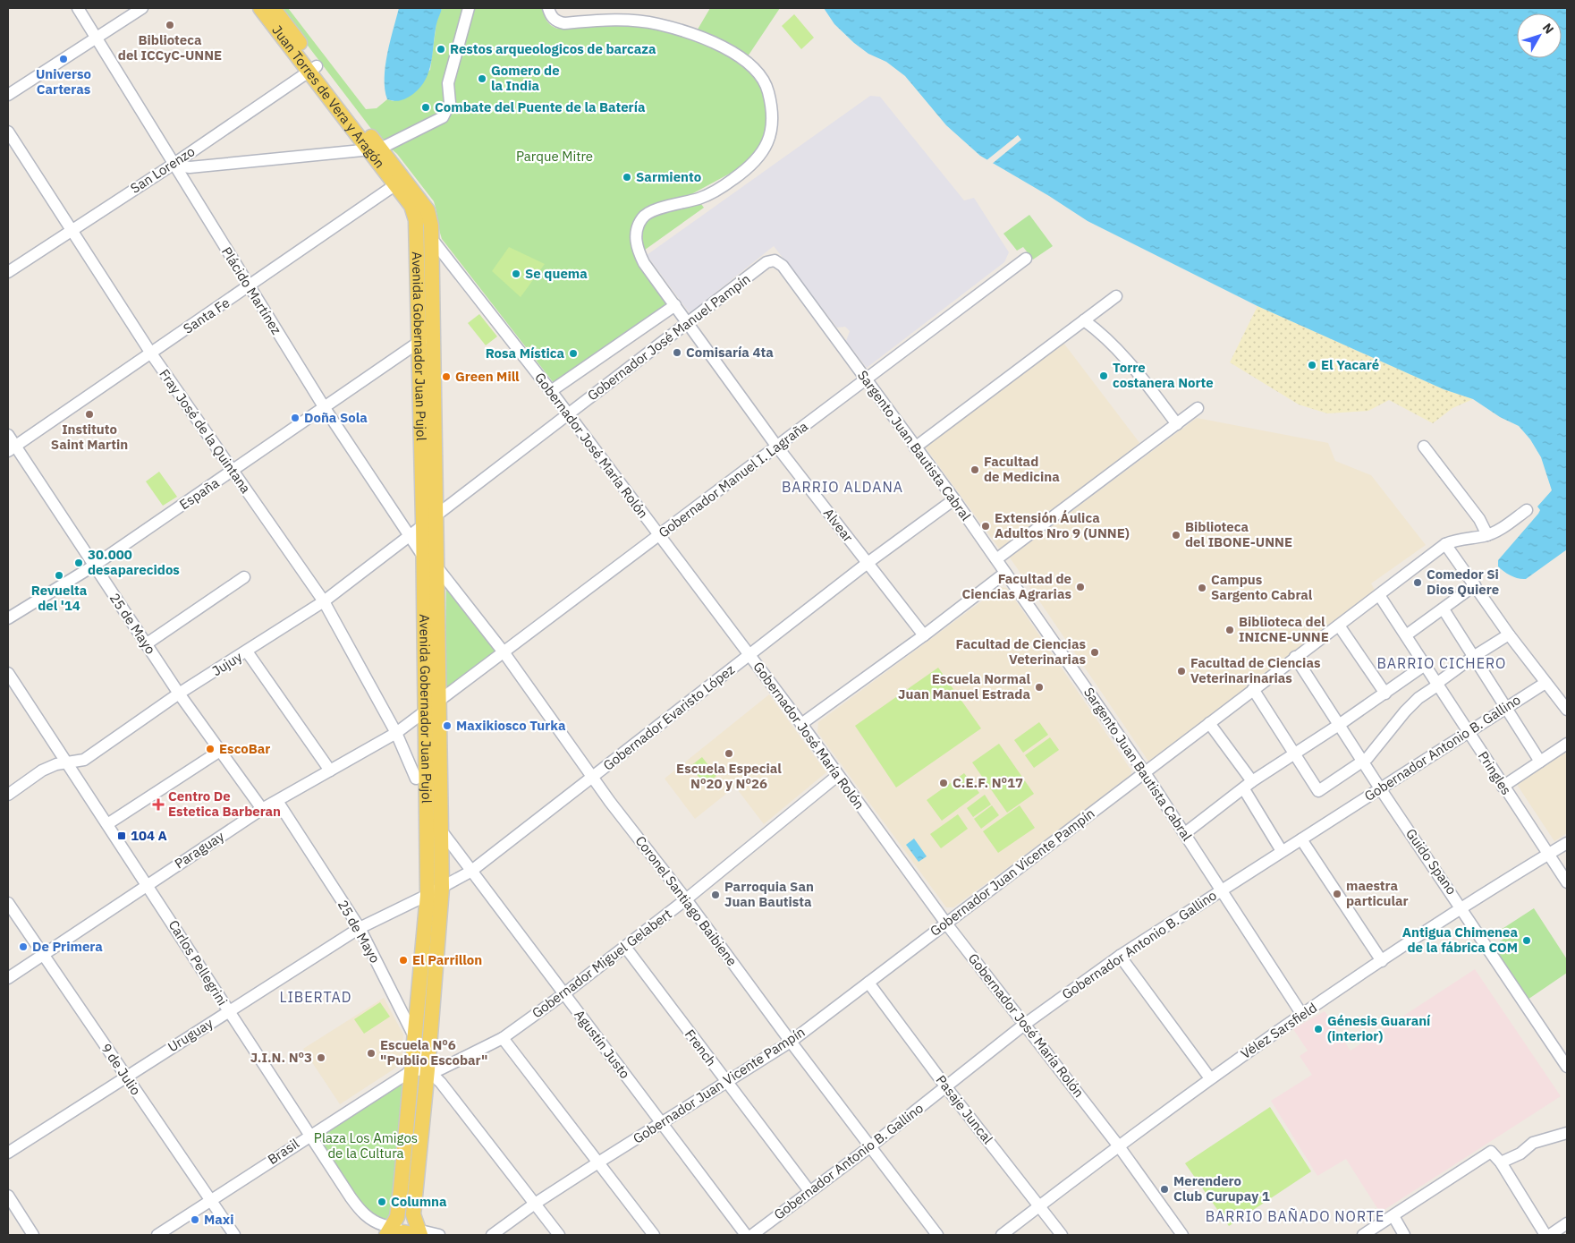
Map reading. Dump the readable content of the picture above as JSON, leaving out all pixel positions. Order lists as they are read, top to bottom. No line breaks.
{"streets":{"main road":["Juan Torres de Vera y Aragón","Avenida Gobernador Juan Pujol"],"street":["San Lorenzo","Plácido Martínez","Santa Fe","Gobernador José Manuel Pampín","Fray José de la Quintana","Gobernador José María Rolón","Sargento Juan Bautista Cabral","Gobernador Manuel I. Lagraña","España","Alvear","25 de Mayo","Jujuy","Gobernador Evaristo López","Gobernador Antonio B. Gallino","Pringles","Paraguay","Guido Spano","Gobernador Juan Vicente Pampín","Coronel Santiago Baibiene","Carlos Pellegrini","Gobernador Miguel Gelabert","Vélez Sarsfield","Uruguay","Agustín Justo","French","9 de Julio","Pasaje Juncal","Brasil"]},"crossings":[["Juan Torres de Vera y Aragón","San Lorenzo"],["Juan Torres de Vera y Aragón","Santa Fe"],["Juan Torres de Vera y Aragón","Avenida Gobernador Juan Pujol"],["San Lorenzo","Plácido Martínez"],["San Lorenzo","Fray José de la Quintana"],["Plácido Martínez","Santa Fe"],["Plácido Martínez","Avenida Gobernador Juan Pujol"],["Plácido Martínez","España"],["Plácido Martínez","Jujuy"],["Plácido Martínez","Coronel Santiago Baibiene"],["Santa Fe","Avenida Gobernador Juan Pujol"],["Santa Fe","Fray José de la Quintana"],["Santa Fe","25 de Mayo"],["Gobernador José Manuel Pampín","Avenida Gobernador Juan Pujol"],["Gobernador José Manuel Pampín","Gobernador José María Rolón"],["Gobernador José Manuel Pampín","Sargento Juan Bautista Cabral"],["Gobernador José Manuel Pampín","Alvear"],["Gobernador José Manuel Pampín","Jujuy"],["Avenida Gobernador Juan Pujol","Gobernador José María Rolón"],["Avenida Gobernador Juan Pujol","Gobernador Manuel I. Lagraña"],["Avenida Gobernador Juan Pujol","España"],["Avenida Gobernador Juan Pujol","25 de Mayo"],["Avenida Gobernador Juan Pujol","Jujuy"],["Avenida Gobernador Juan Pujol","Paraguay"],["Avenida Gobernador Juan Pujol","Coronel Santiago Baibiene"],["Avenida Gobernador Juan Pujol","Carlos Pellegrini"],["Avenida Gobernador Juan Pujol","Gobernador Miguel Gelabert"],["Avenida Gobernador Juan Pujol","Uruguay"],["Avenida Gobernador Juan Pujol","Agustín Justo"],["Avenida Gobernador Juan Pujol","Brasil"],["Fray José de la Quintana","España"],["Fray José de la Quintana","Jujuy"],["Fray José de la Quintana","Paraguay"],["Gobernador José María Rolón","Gobernador Manuel I. Lagraña"],["Gobernador José María Rolón","Gobernador Evaristo López"],["Gobernador José María Rolón","Gobernador Antonio B. Gallino"],["Gobernador José María Rolón","Gobernador Juan Vicente Pampín"],["Gobernador José María Rolón","Gobernador Miguel Gelabert"],["Gobernador José María Rolón","Vélez Sarsfield"],["Sargento Juan Bautista Cabral","Gobernador Manuel I. Lagraña"],["Sargento Juan Bautista Cabral","Gobernador Evaristo López"],["Sargento Juan Bautista Cabral","Gobernador Antonio B. Gallino"],["Sargento Juan Bautista Cabral","Gobernador Juan Vicente Pampín"],["Sargento Juan Bautista Cabral","Vélez Sarsfield"],["Gobernador Manuel I. Lagraña","Alvear"],["Gobernador Manuel I. Lagraña","Paraguay"],["Gobernador Manuel I. Lagraña","Coronel Santiago Baibiene"],["España","25 de Mayo"],["Alvear","Gobernador Evaristo López"],["25 de Mayo","Jujuy"],["25 de Mayo","Paraguay"],["25 de Mayo","Gobernador Miguel Gelabert"],["25 de Mayo","Uruguay"],["Jujuy","Carlos Pellegrini"],["Gobernador Evaristo López","Coronel Santiago Baibiene"],["Gobernador Evaristo López","Uruguay"],["Gobernador Evaristo López","Agustín Justo"],["Gobernador Antonio B. Gallino","Pringles"],["Gobernador Antonio B. Gallino","Guido Spano"],["Gobernador Antonio B. Gallino","Coronel Santiago Baibiene"],["Gobernador Antonio B. Gallino","French"],["Gobernador Antonio B. Gallino","Pasaje Juncal"],["Pringles","Gobernador Juan Vicente Pampín"],["Pringles","Vélez Sarsfield"],["Paraguay","Carlos Pellegrini"],["Paraguay","9 de Julio"],["Guido Spano","Gobernador Juan Vicente Pampín"],["Guido Spano","Vélez Sarsfield"],["Gobernador Juan Vicente Pampín","Coronel Santiago Baibiene"],["Gobernador Juan Vicente Pampín","Agustín Justo"],["Gobernador Juan Vicente Pampín","French"],["Gobernador Juan Vicente Pampín","Pasaje Juncal"],["Coronel Santiago Baibiene","Gobernador Miguel Gelabert"],["Carlos Pellegrini","Uruguay"],["Carlos Pellegrini","Brasil"],["Gobernador Miguel Gelabert","Agustín Justo"],["Gobernador Miguel Gelabert","French"],["Gobernador Miguel Gelabert","Brasil"],["Vélez Sarsfield","Pasaje Juncal"],["Uruguay","Agustín Justo"],["Uruguay","9 de Julio"],["9 de Julio","Brasil"]],"districts":["BARRIO ALDANA","BARRIO CICHERO","LIBERTAD","BARRIO BAÑADO NORTE"],"parks":["Parque Mitre","Plaza Los Amigos de la Cultura"],"places":{"other":["Biblioteca del ICCyC-UNNE","Restos arqueologicos de barcaza","Universo Carteras","Gomero de la India","Combate del Puente de la Batería","Sarmiento","Se quema","Comisaría 4ta","Rosa Mística","El Yacaré","Torre costanera Norte","Green Mill","Instituto Saint Martin","Doña Sola","Facultad de Medicina","Extensión Áulica Adultos Nro 9 (UNNE)","Biblioteca del IBONE-UNNE","30.000 desaparecidos","Revuelta del '14","Comedor Si Dios Quiere","Facultad de Ciencias Agrarias","Campus Sargento Cabral","Biblioteca del INICNE-UNNE","Facultad de Ciencias Veterinarias","Facultad de Ciencias Veterinarinarias","Escuela Normal Juan Manuel Estrada","Maxikiosco Turka","EscoBar","Escuela Especial Nº20 y Nº26","C.E.F. Nº17","maestra particular","Parroquia San Juan Bautista","Antigua Chimenea de la fábrica COM","De Primera","El Parrillon","Génesis Guaraní (interior)","Escuela Nº6 \"Publio Escobar\"","J.I.N. Nº3","Merendero Club Curupay 1","Columna","Maxi"],"health":["Centro De Estetica Barberan"],"transit":["104 A"]},"north":"top right"}
